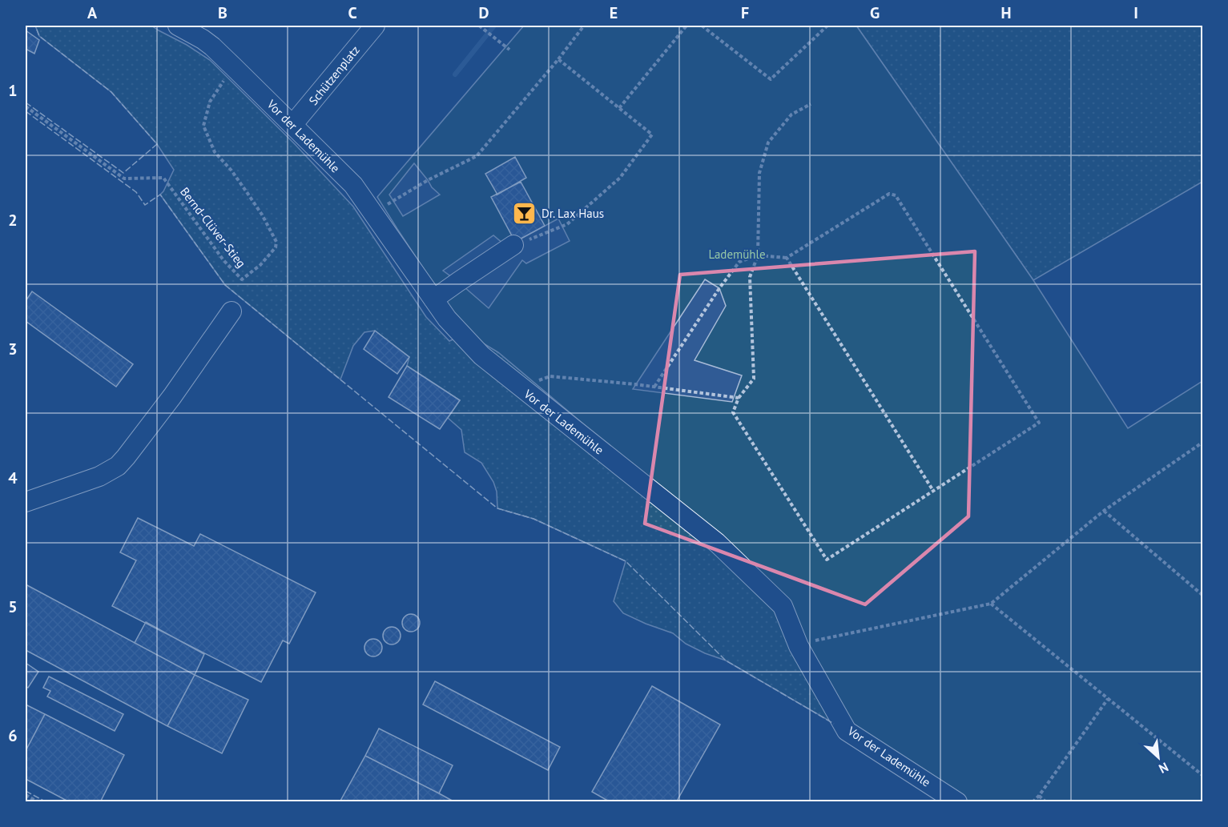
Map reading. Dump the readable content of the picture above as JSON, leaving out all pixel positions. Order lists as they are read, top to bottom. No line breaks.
{"streets":{"street":["Schützenplatz","Vor der Lademühle"],"path":["Bernd-Clüver-Stieg"]},"crossings":[["Schützenplatz","Vor der Lademühle"],["Vor der Lademühle","Bernd-Clüver-Stieg"]],"parks":["Lademühle"],"places":{"bar":["Dr. Lax Haus"]},"north":"bottom right","grid":{"columns":["A","B","C","D","E","F","G","H","I"],"rows":["1","2","3","4","5","6"]}}
